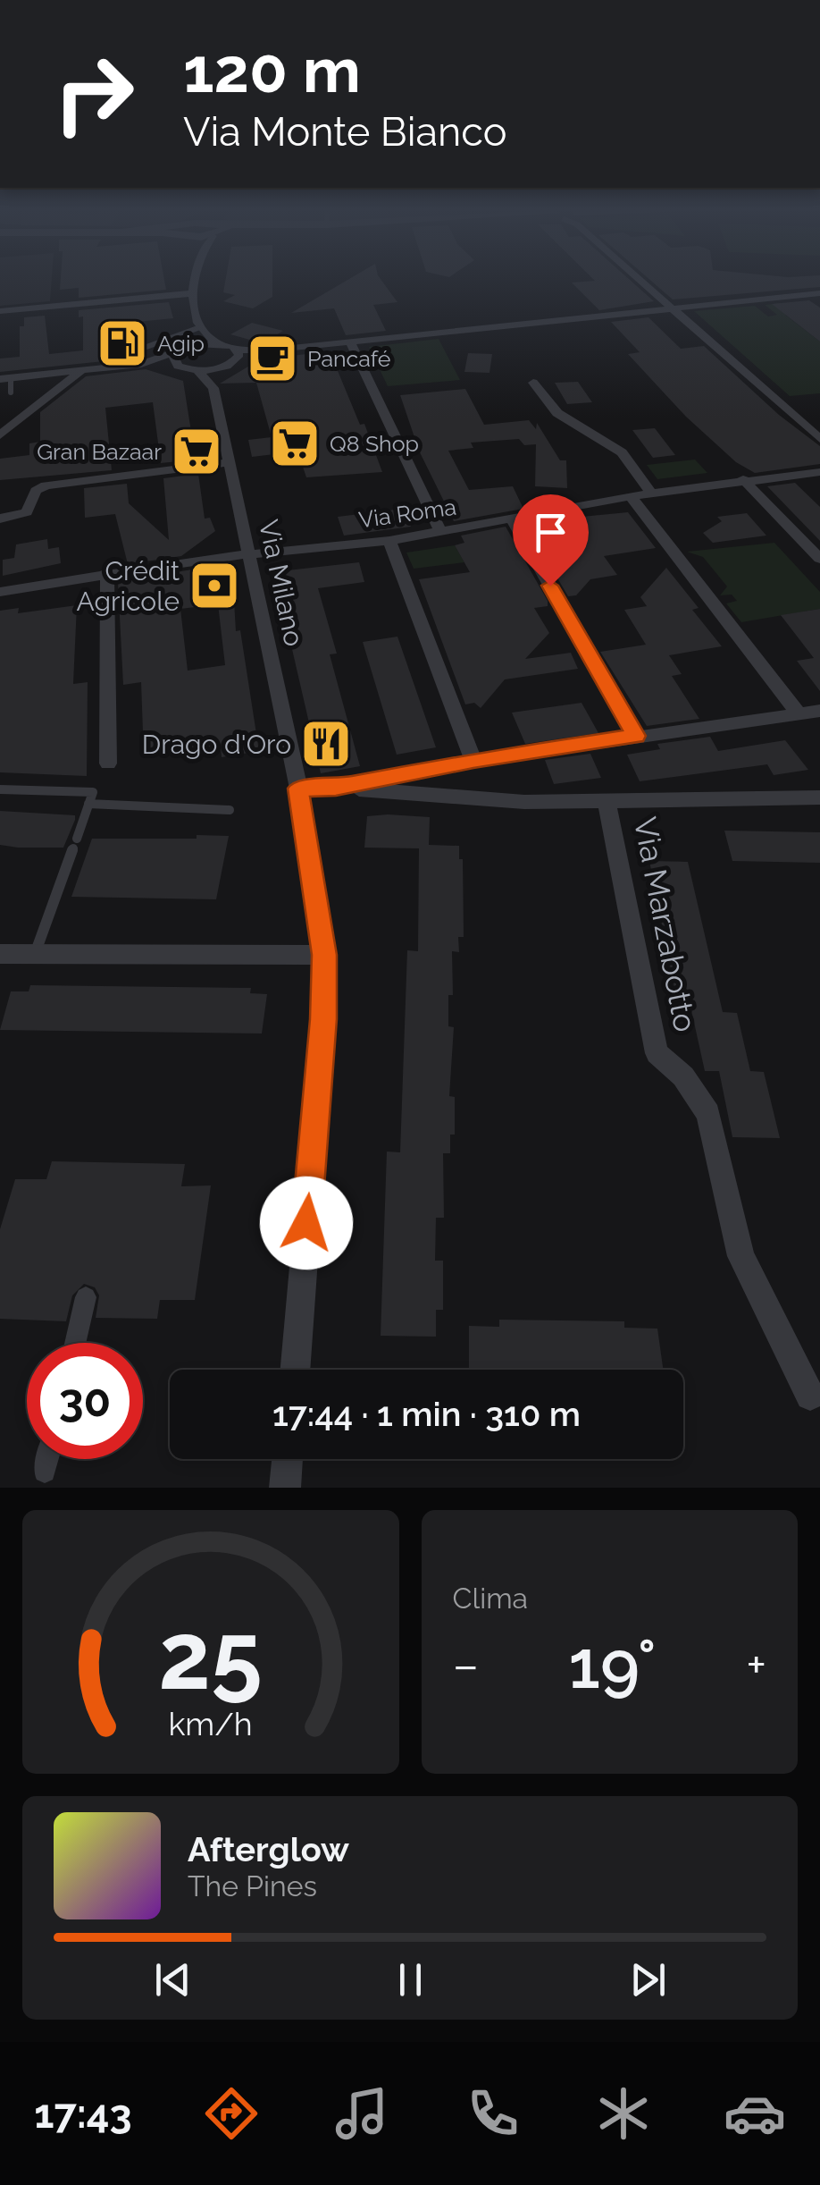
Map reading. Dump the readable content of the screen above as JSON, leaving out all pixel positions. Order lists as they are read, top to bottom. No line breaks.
{"streets":{"street":["Via Roma","Via Milano","Via Marzabotto"]},"crossings":[["Via Roma","Via Milano"]],"places":{"fuel station":["Agip"],"cafe":["Pancafé"],"supermarket":["Q8 Shop","Gran Bazaar"],"bank":["Crédit Agricole"],"restaurant":["Drago d'Oro"]},"page":{"turn":["120 m","Via Monte Bianco"],"limit":"30","trip":"17:44 · 1 min · 310 m","tile":"Clima","heat":["−","19°","+"],"song":["Afterglow","The Pines"],"tabs":"17:43","gauge":["25","km/h"]}}
